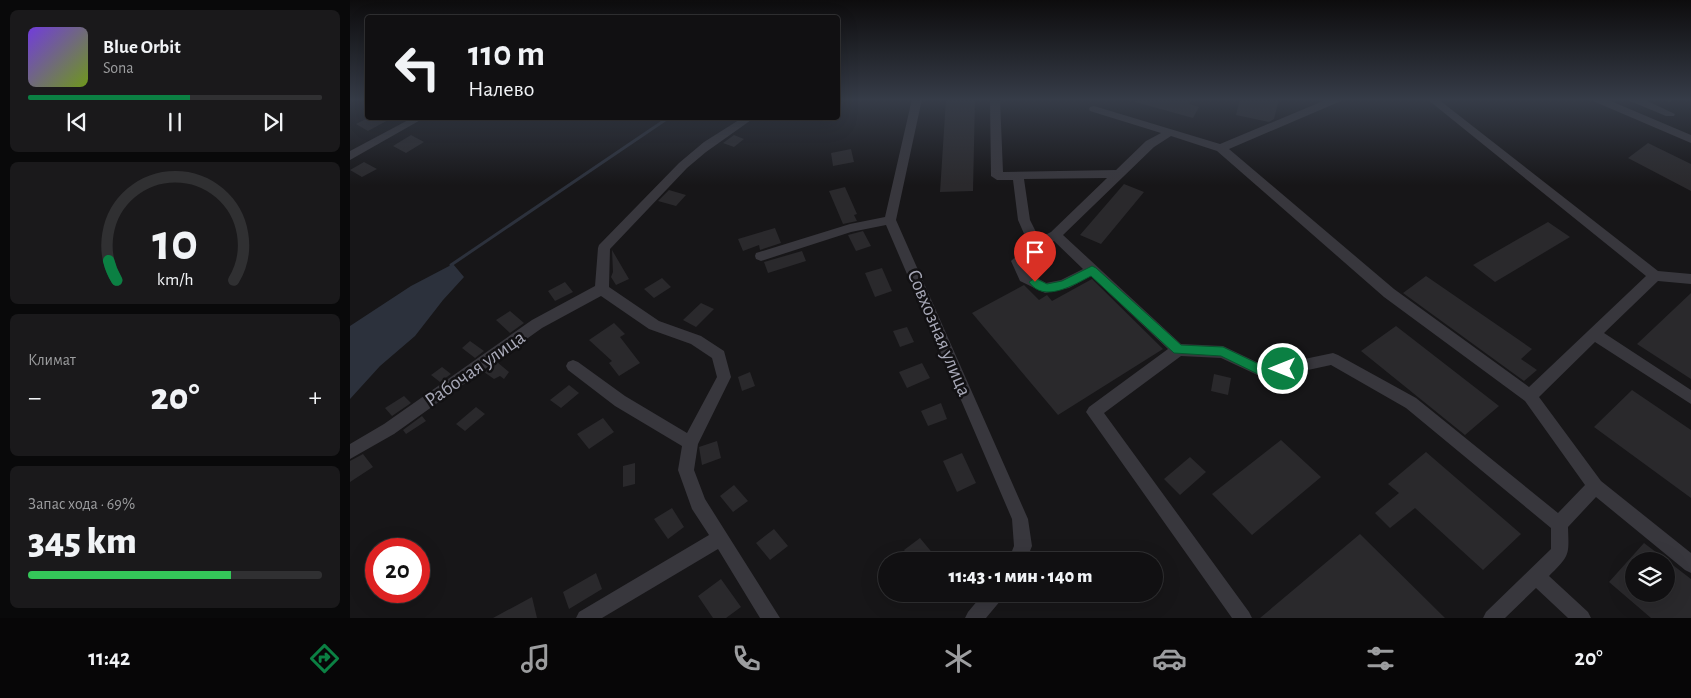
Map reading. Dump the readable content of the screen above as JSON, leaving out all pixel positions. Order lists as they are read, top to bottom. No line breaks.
{"streets":{"street":["Совхозная улица","Рабочая улица"]},"page":{"turn":["110 m","Налево"],"song":["Blue Orbit","Sona"],"tile":["Климат",["Запас хода · 69%","345 km"]],"heat":["−","20°","+"],"limit":"20","trip":"11:43 · 1 мин · 140 m","tabs":["11:42","20°"],"gauge":["10","km/h"]}}
